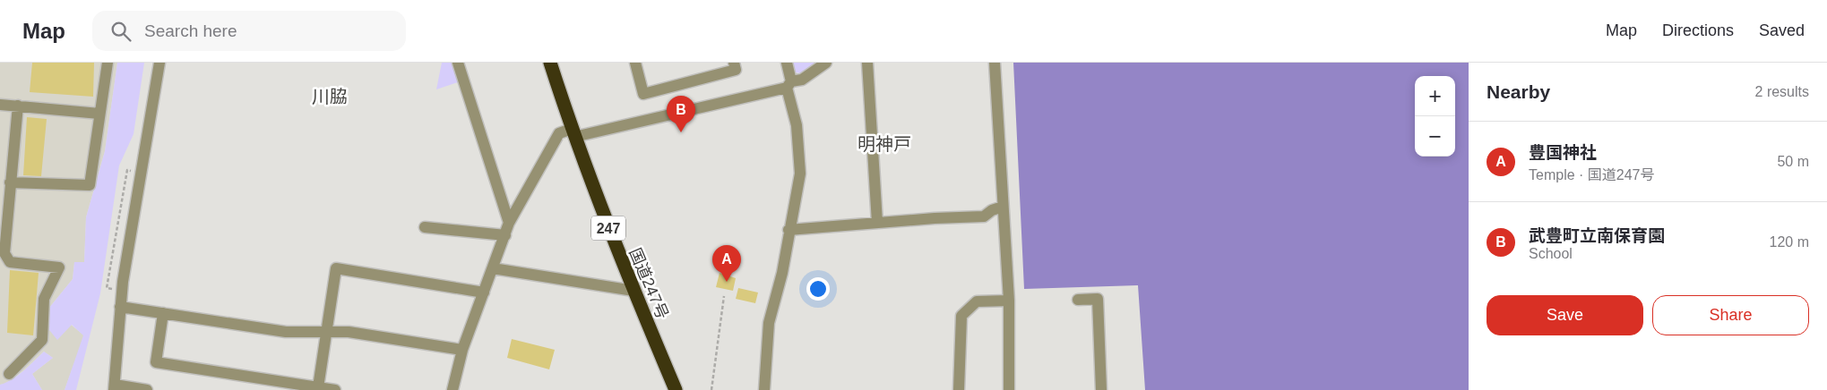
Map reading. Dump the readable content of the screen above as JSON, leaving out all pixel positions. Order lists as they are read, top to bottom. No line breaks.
{"streets":{"highway":["247","国道247号"]},"districts":["川脇","明神戸"],"page":{"header":"Map","search":"Search here","nav":["Map","Directions","Saved"],"heading":["Nearby","2 results"],"map_buttons":["+","−"],"pins":["B","A"],"list":[{"mark":"A","name":"豊国神社","note":"Temple · 国道247号","value":"50 m"},{"mark":"B","name":"武豊町立南保育園","note":"School","value":"120 m"}],"buttons":["Save","Share"]}}
